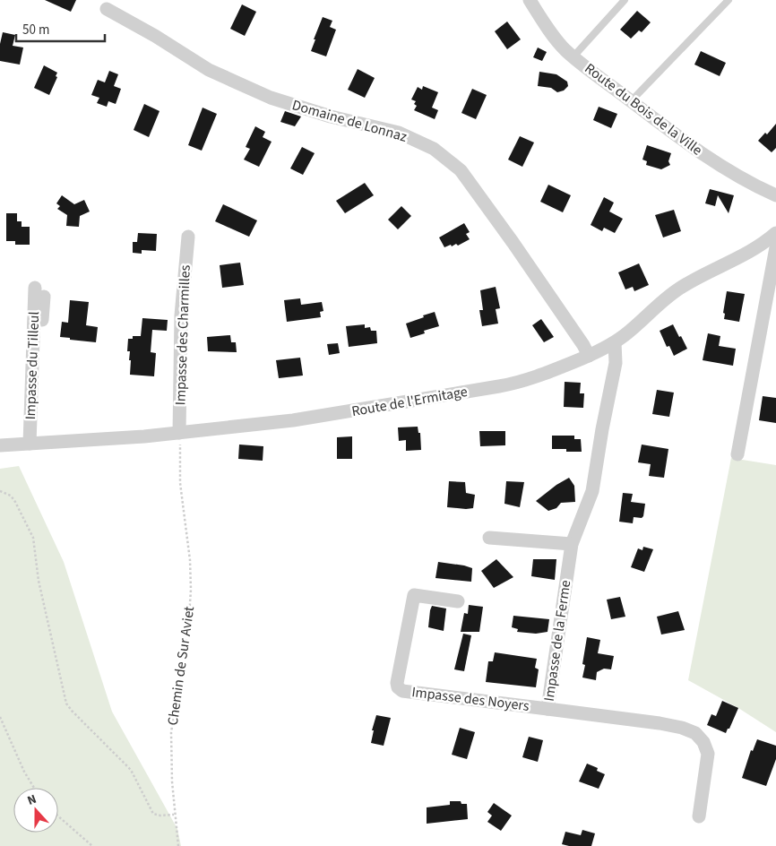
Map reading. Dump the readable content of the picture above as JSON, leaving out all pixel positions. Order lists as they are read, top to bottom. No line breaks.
{"streets":{"street":["Route du Bois de la Ville","Domaine de Lonnaz","Impasse des Charmilles","Route de l'Ermitage","Impasse de la Ferme","Impasse des Noyers"],"path":["Chemin de Sur Aviet"]},"crossings":[["Domaine de Lonnaz","Route de l'Ermitage"],["Impasse des Charmilles","Route de l'Ermitage"],["Impasse des Charmilles","Chemin de Sur Aviet"],["Route de l'Ermitage","Impasse de la Ferme"],["Route de l'Ermitage","Chemin de Sur Aviet"],["Impasse de la Ferme","Impasse des Noyers"]],"scale_bar":"50 m","north":"top"}
